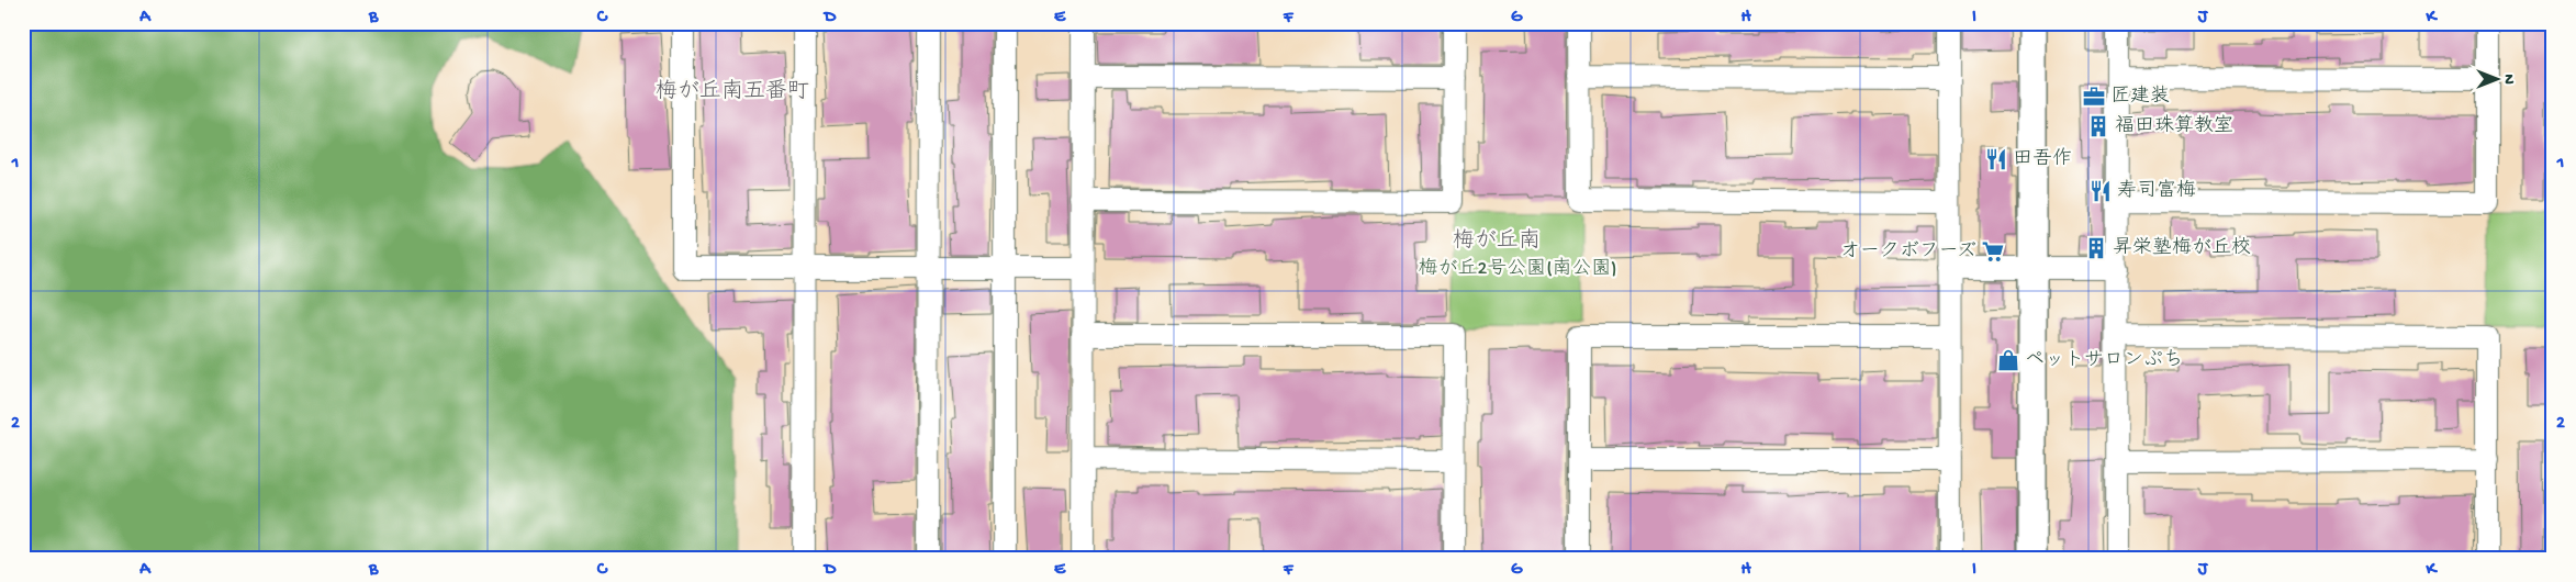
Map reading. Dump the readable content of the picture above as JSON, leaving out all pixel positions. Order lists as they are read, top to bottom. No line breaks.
{"districts":["梅が丘南五番町","梅が丘南"],"parks":["梅が丘2号公園(南公園)"],"places":{"office":["匠建装"],"building":["福田珠算教室","昇栄塾梅が丘校"],"restaurant":["田吾作","寿司富梅"],"supermarket":["オークボフーズ"],"shop":["ペットサロンぷち"]},"north":"right","grid":{"columns":["A","B","C","D","E","F","G","H","I","J","K"],"rows":["1","2"]}}
